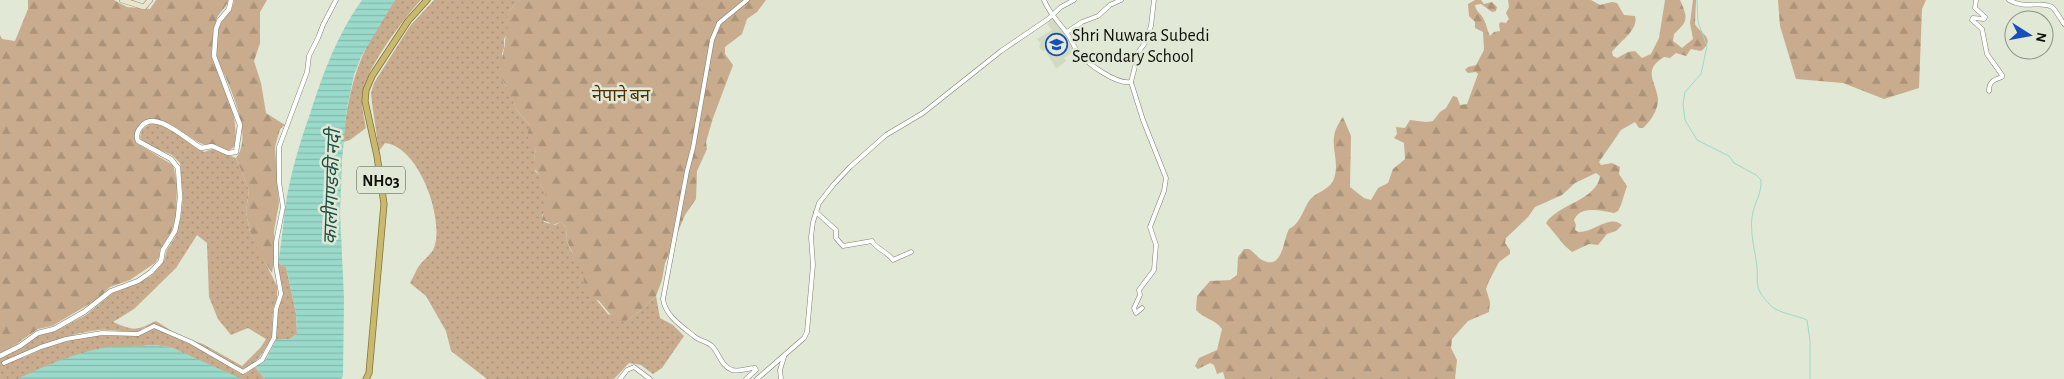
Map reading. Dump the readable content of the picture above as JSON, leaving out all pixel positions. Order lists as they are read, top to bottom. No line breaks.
{"streets":{"highway":["NH03"]},"water":["कालीगण्डकी नदी"],"parks":["नेपाने बन"],"places":{"school or university":["Shri Nuwara Subedi Secondary School"]},"north":"right"}
